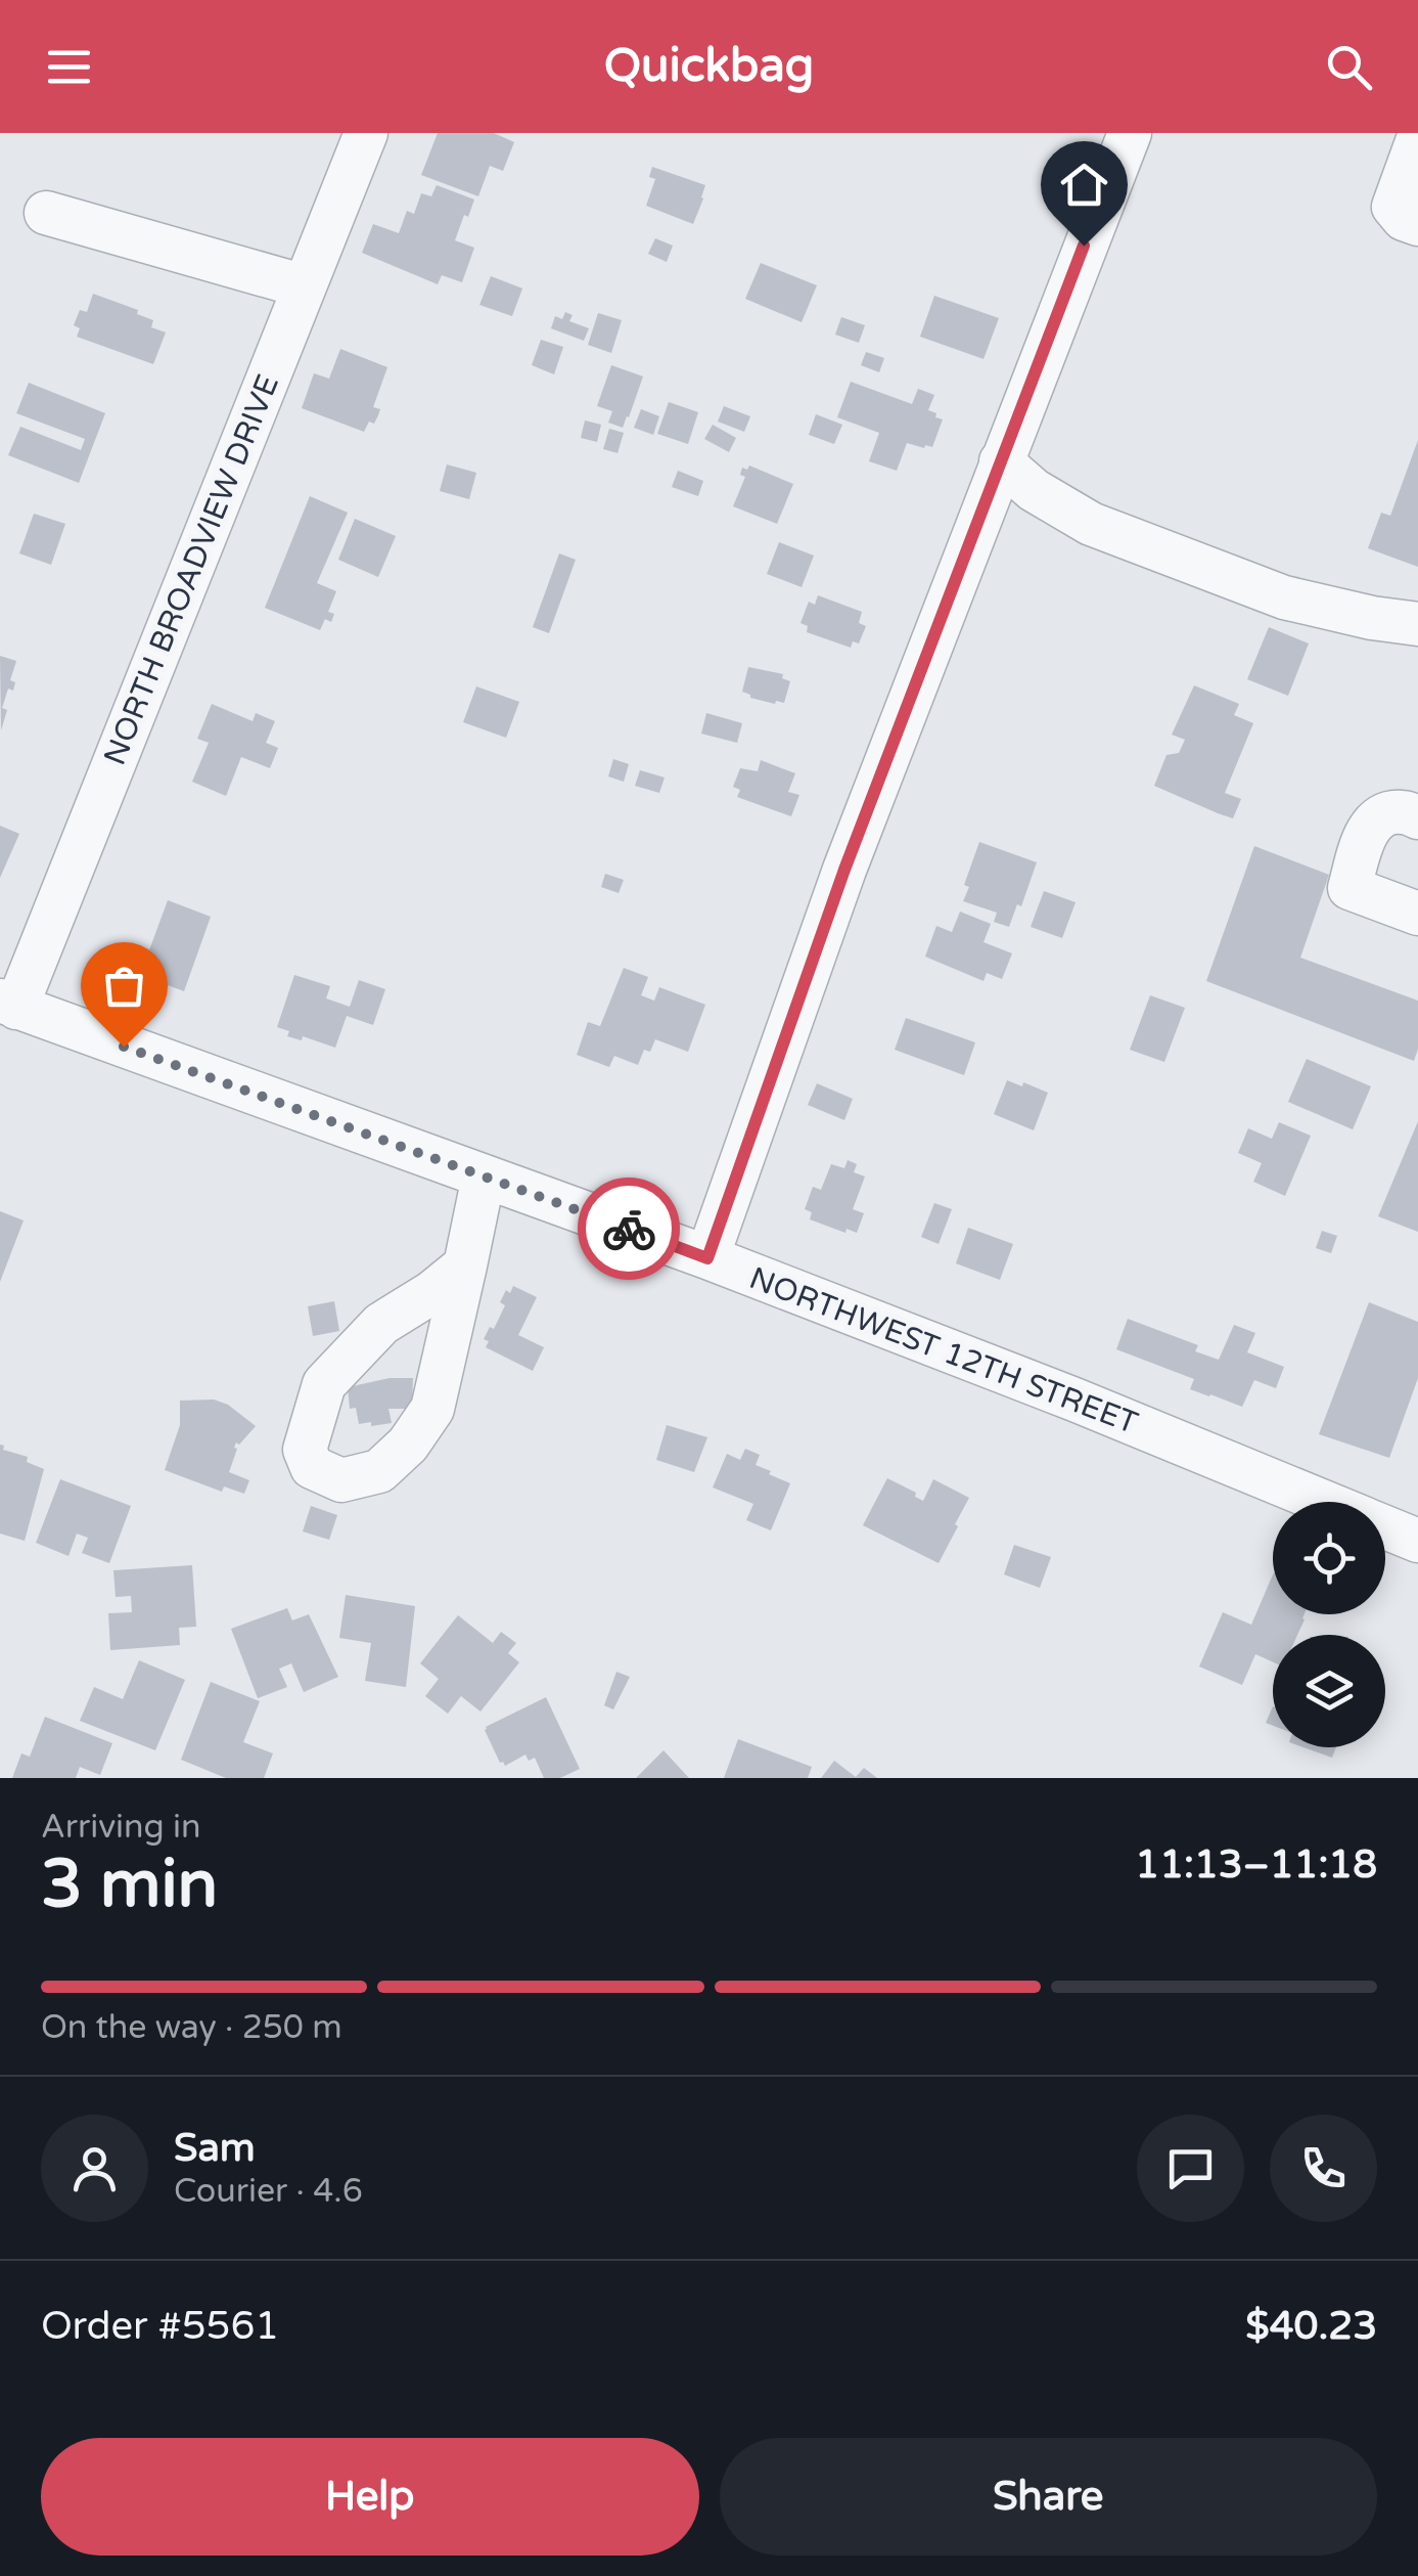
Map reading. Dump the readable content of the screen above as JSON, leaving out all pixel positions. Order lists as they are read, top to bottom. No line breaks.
{"streets":{"street":["NORTH BROADVIEW DRIVE","NORTHWEST 12TH STREET"]},"crossings":[["NORTH BROADVIEW DRIVE","NORTHWEST 12TH STREET"]],"page":{"header":"Quickbag","heading":["3 min","Arriving in","11:13–11:18"],"panel":["Sam","Courier · 4.6","Order #5561","$40.23"],"bar":"On the way · 250 m","buttons":["Help","Share"]}}
